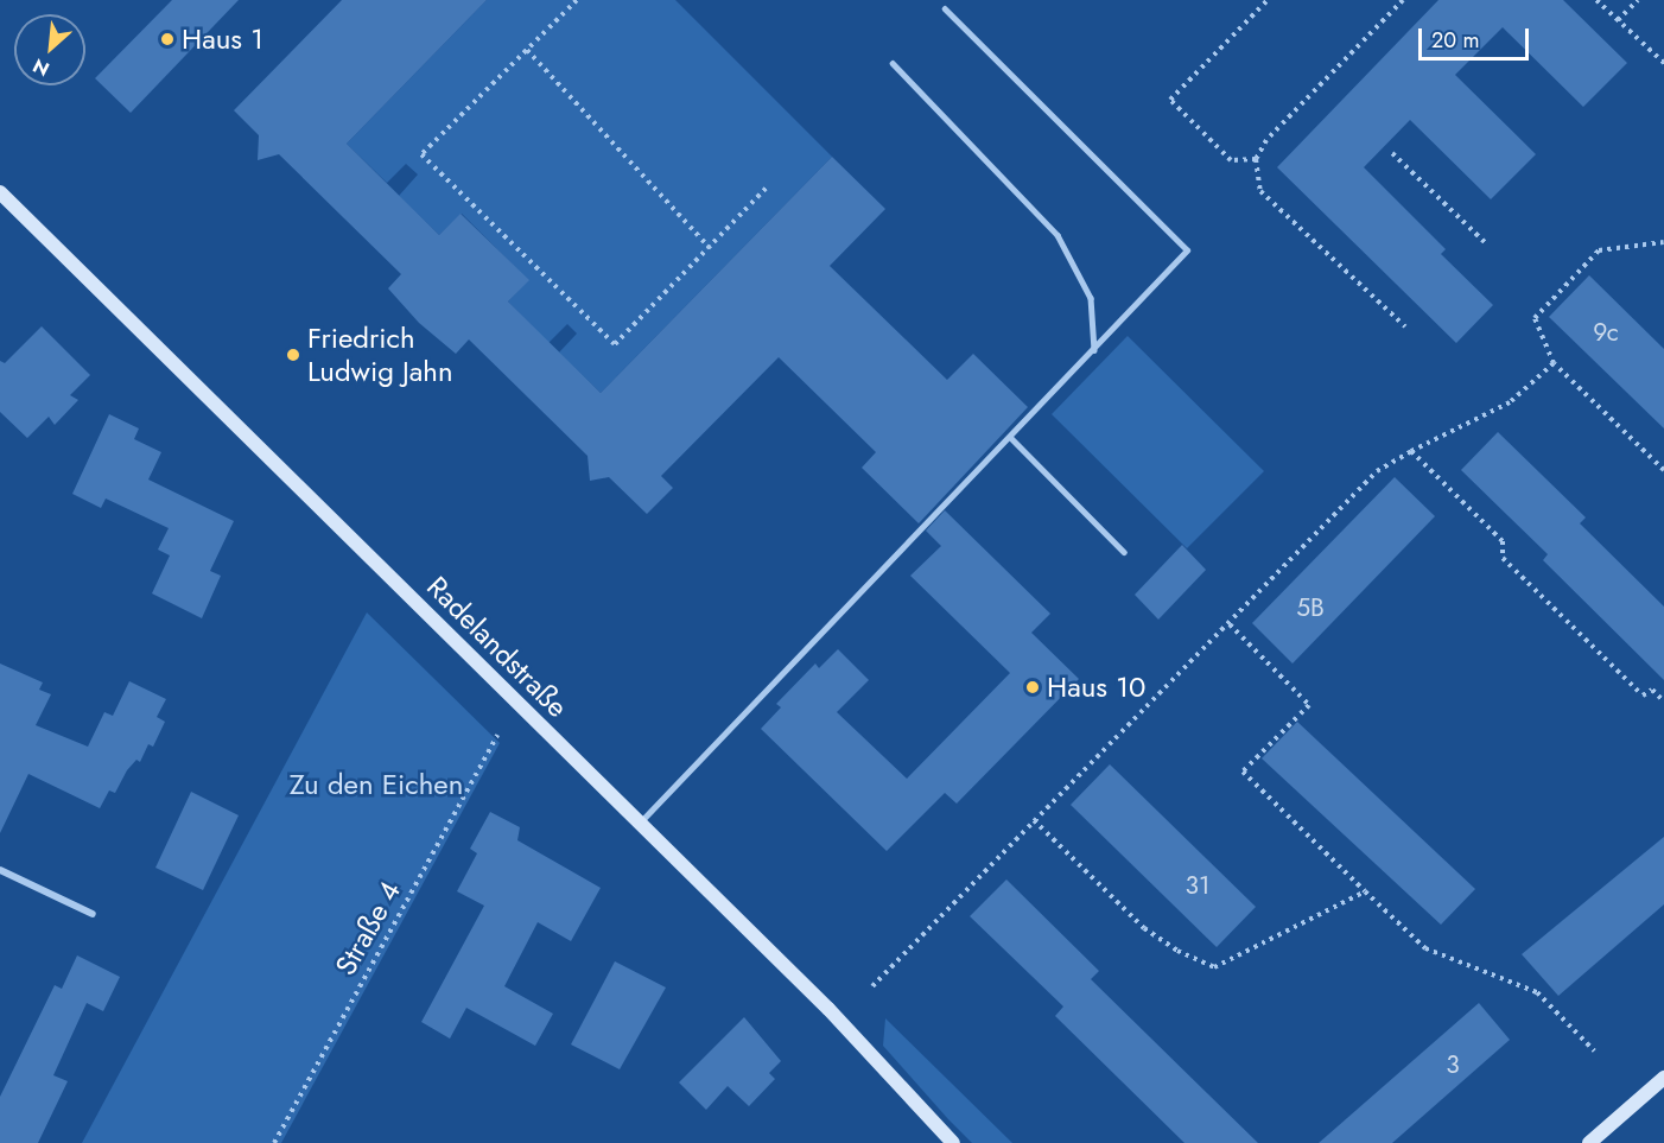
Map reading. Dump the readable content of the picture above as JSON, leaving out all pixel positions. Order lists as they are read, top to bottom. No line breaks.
{"streets":{"street":["Radelandstraße"],"path":["Straße 4"]},"parks":["Zu den Eichen"],"places":["Haus 1","Friedrich Ludwig Jahn","Haus 10"],"house_numbers":["9c","5B","31","3"],"scale_bar":"20 m","north":"bottom left"}
